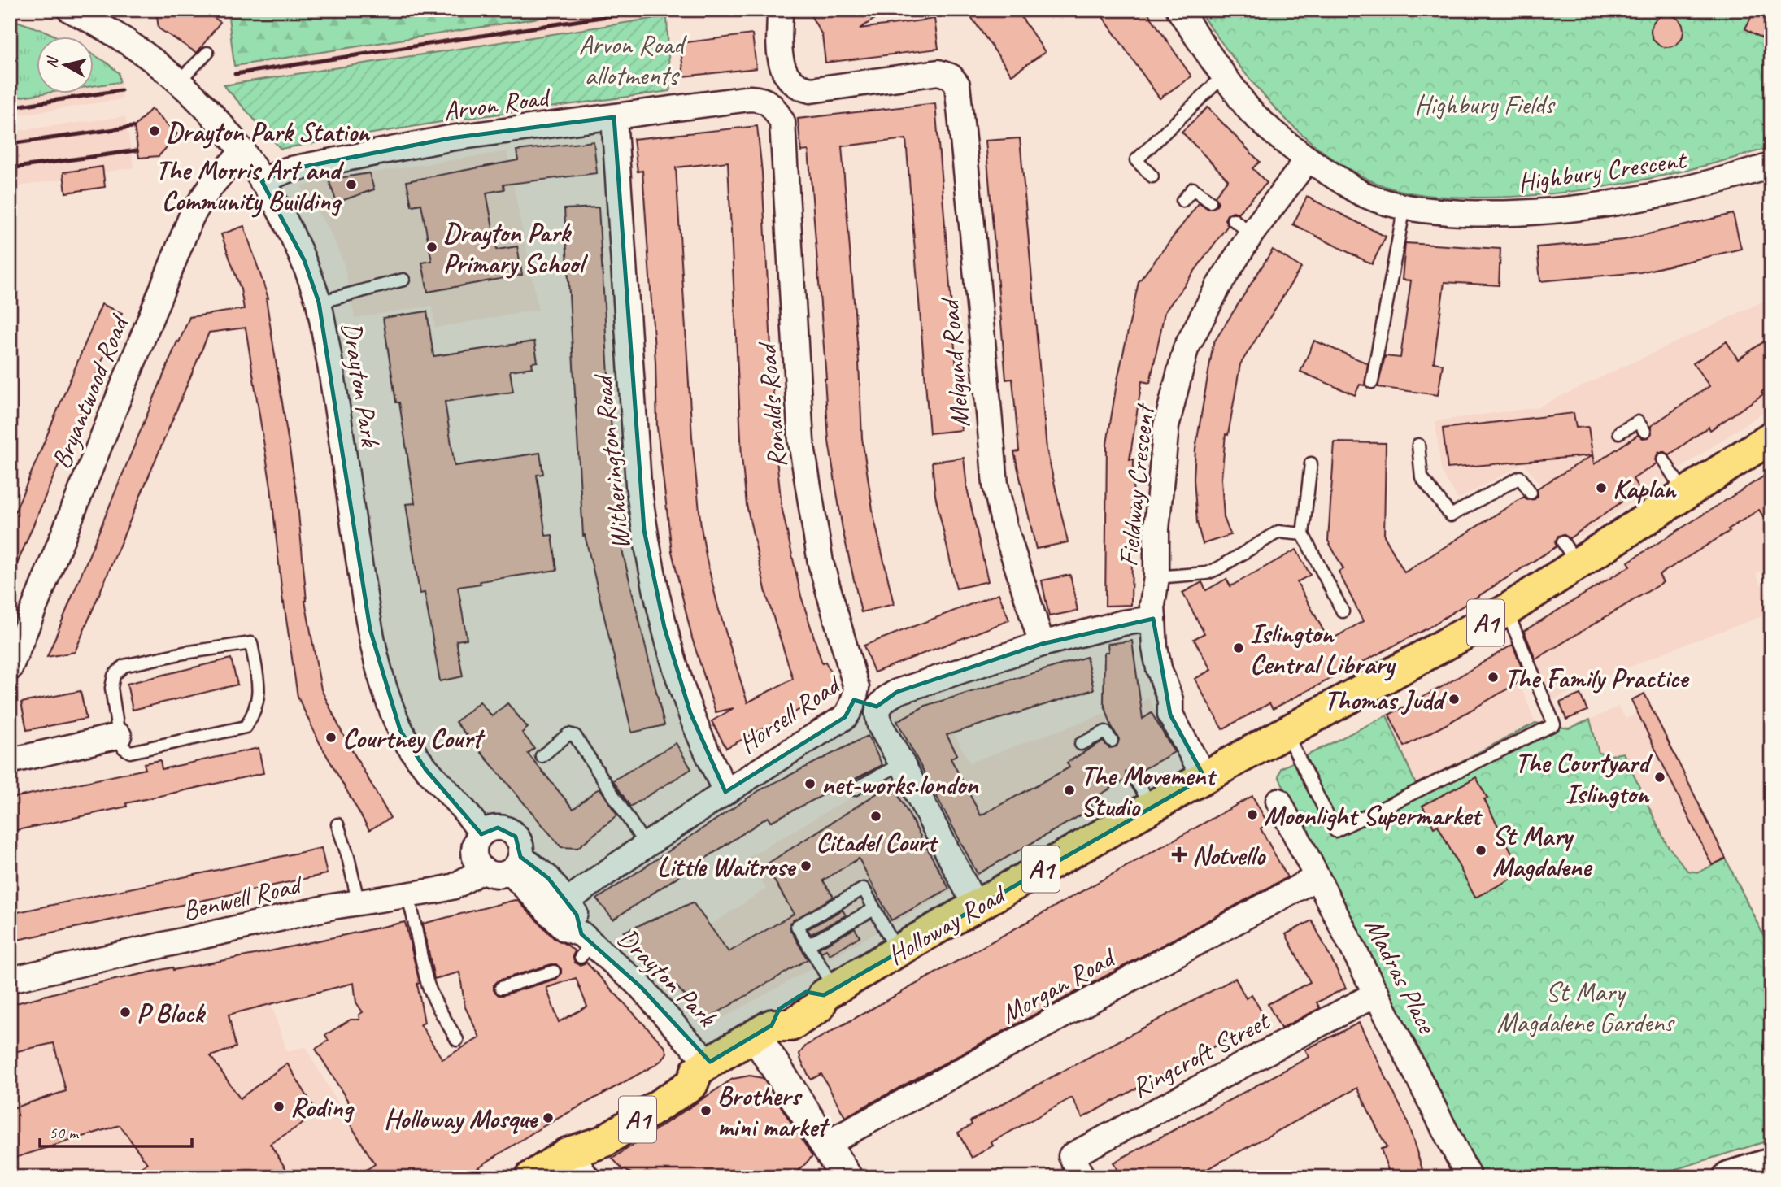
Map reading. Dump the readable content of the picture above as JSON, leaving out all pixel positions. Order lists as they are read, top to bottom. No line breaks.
{"streets":{"highway":["A1","Holloway Road"],"street":["Arvon Road","Highbury Crescent","Melgund Road","Drayton Park","Bryantwood Road","Ronalds Road","Witherington Road","Fieldway Crescent","Horsell Road","Benwell Road","Madras Place","Morgan Road","Ringcroft Street"]},"crossings":[["Arvon Road","Drayton Park"],["Arvon Road","Ronalds Road"],["Arvon Road","Witherington Road"],["Highbury Crescent","Fieldway Crescent"],["Melgund Road","Horsell Road"],["Drayton Park","Bryantwood Road"],["Drayton Park","Horsell Road"],["Drayton Park","Benwell Road"],["Drayton Park","Holloway Road"],["Ronalds Road","Horsell Road"],["Witherington Road","Horsell Road"],["Fieldway Crescent","Horsell Road"],["Fieldway Crescent","Holloway Road"],["Madras Place","Morgan Road"],["Madras Place","Ringcroft Street"]],"parks":["Arvon Road allotments","Highbury Fields","St Mary Magdalene Gardens"],"places":{"other":["Drayton Park Station","The Morris Art and Community Building","Drayton Park Primary School","Kaplan","Islington Central Library","The Family Practice","Thomas Judd","Courtney Court","The Courtyard Islington","net-works.london","The Movement Studio","Moonlight Supermarket","Citadel Court","St Mary Magdalene","Little Waitrose","P Block","Roding","Brothers mini market","Holloway Mosque"],"health":["Notvello"]},"scale_bar":"50 m","north":"left"}
